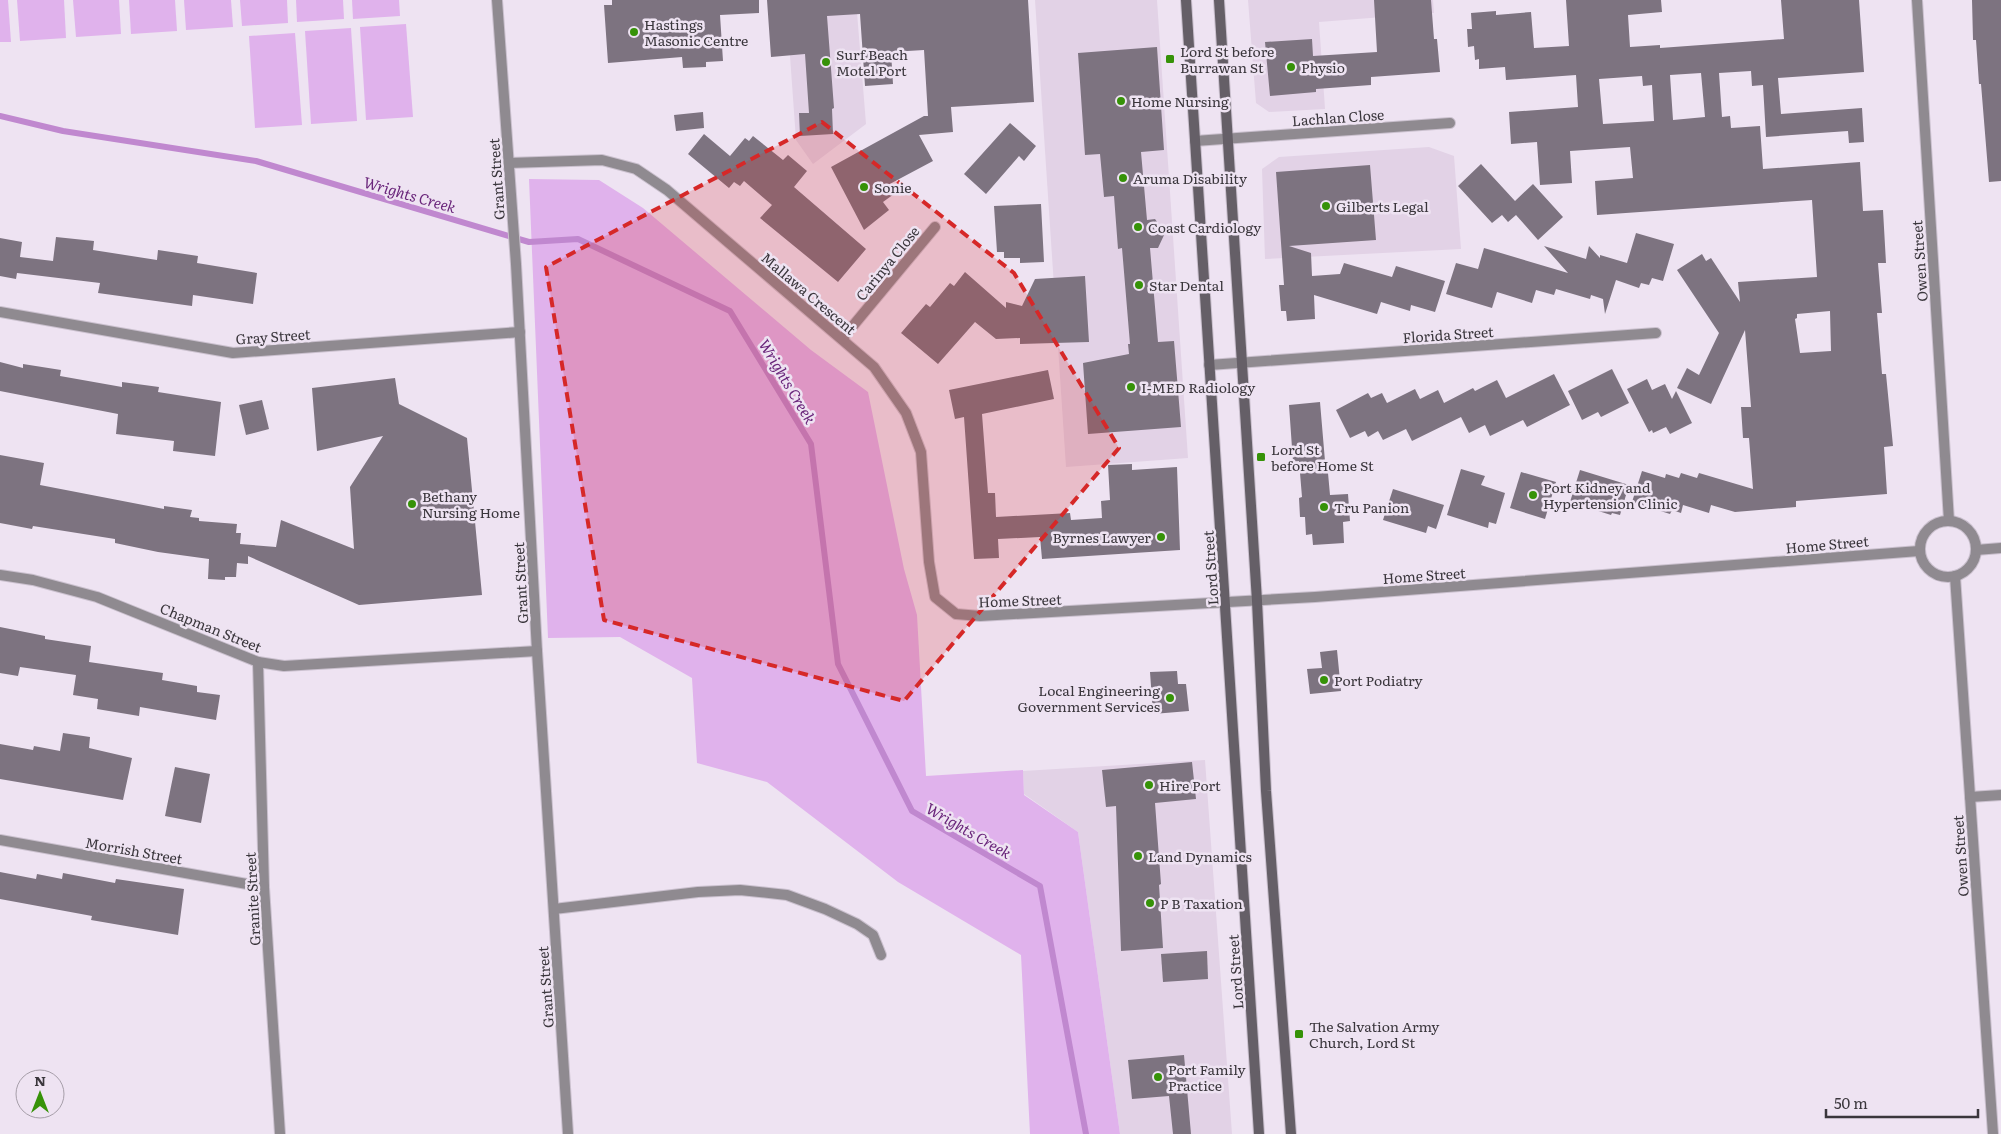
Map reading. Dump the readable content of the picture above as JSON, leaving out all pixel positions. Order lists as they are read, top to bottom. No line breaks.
{"streets":{"main road":["Lord Street"],"street":["Lachlan Close","Grant Street","Owen Street","Carinya Close","Mallawa Crescent","Florida Street","Gray Street","Home Street","Chapman Street","Morrish Street","Granite Street"]},"crossings":[["Lachlan Close","Lord Street"],["Grant Street","Mallawa Crescent"],["Grant Street","Gray Street"],["Grant Street","Chapman Street"],["Owen Street","Home Street"],["Carinya Close","Mallawa Crescent"],["Mallawa Crescent","Home Street"],["Florida Street","Lord Street"],["Home Street","Lord Street"],["Chapman Street","Granite Street"],["Morrish Street","Granite Street"]],"water":["Wrights Creek"],"places":{"other":["Hastings Masonic Centre","Surf Beach Motel Port","Physio","Home Nursing","Aruma Disability","Sonie","Gilberts Legal","Coast Cardiology","Star Dental","I-MED Radiology","Port Kidney and Hypertension Clinic","Bethany Nursing Home","Tru Panion","Byrnes Lawyer","Port Podiatry","Local Engineering Government Services","Hire Port","Land Dynamics","P B Taxation","Port Family Practice"],"transit":["Lord St before Burrawan St","Lord St before Home St","The Salvation Army Church, Lord St"]},"scale_bar":"50 m","north":"top"}
